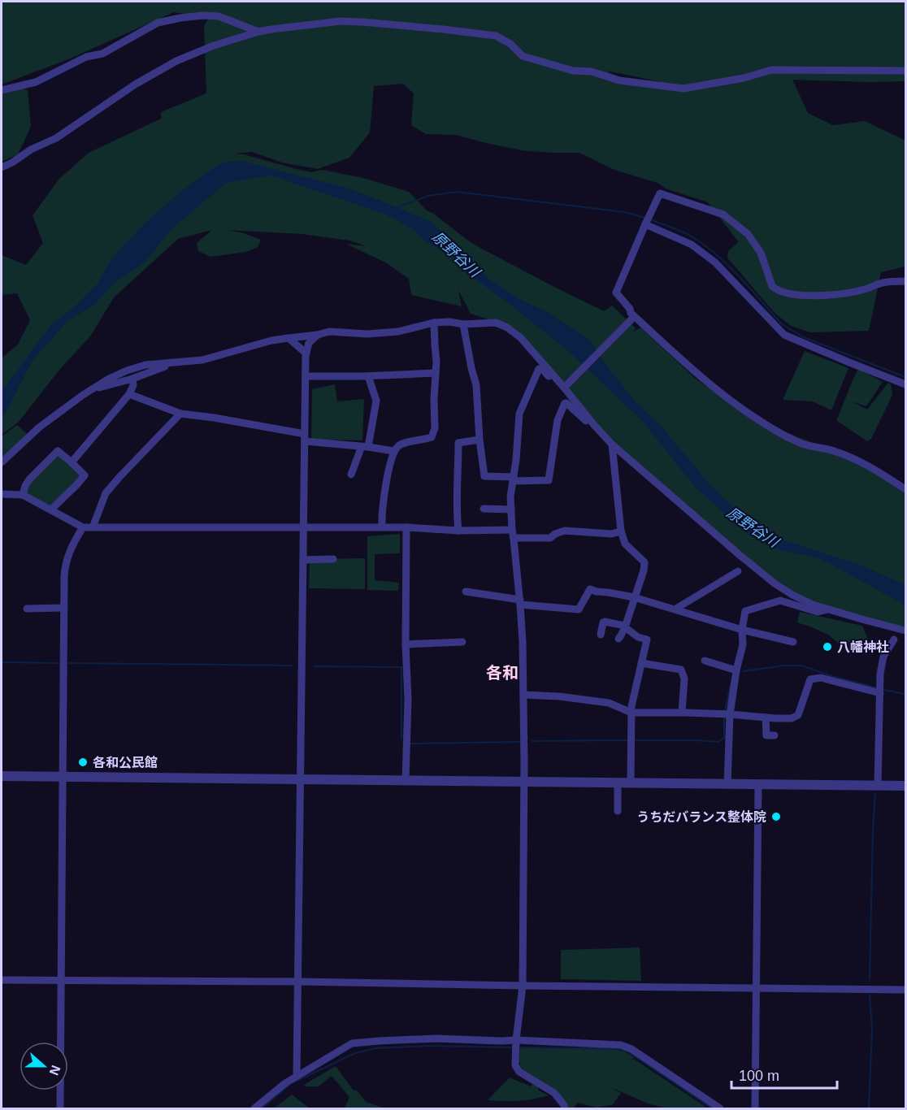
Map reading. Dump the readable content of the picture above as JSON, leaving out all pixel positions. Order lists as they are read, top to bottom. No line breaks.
{"districts":["各和"],"water":["原野谷川"],"places":["八幡神社","各和公民館","うちだバランス整体院"],"scale_bar":"100 m","north":"right"}
